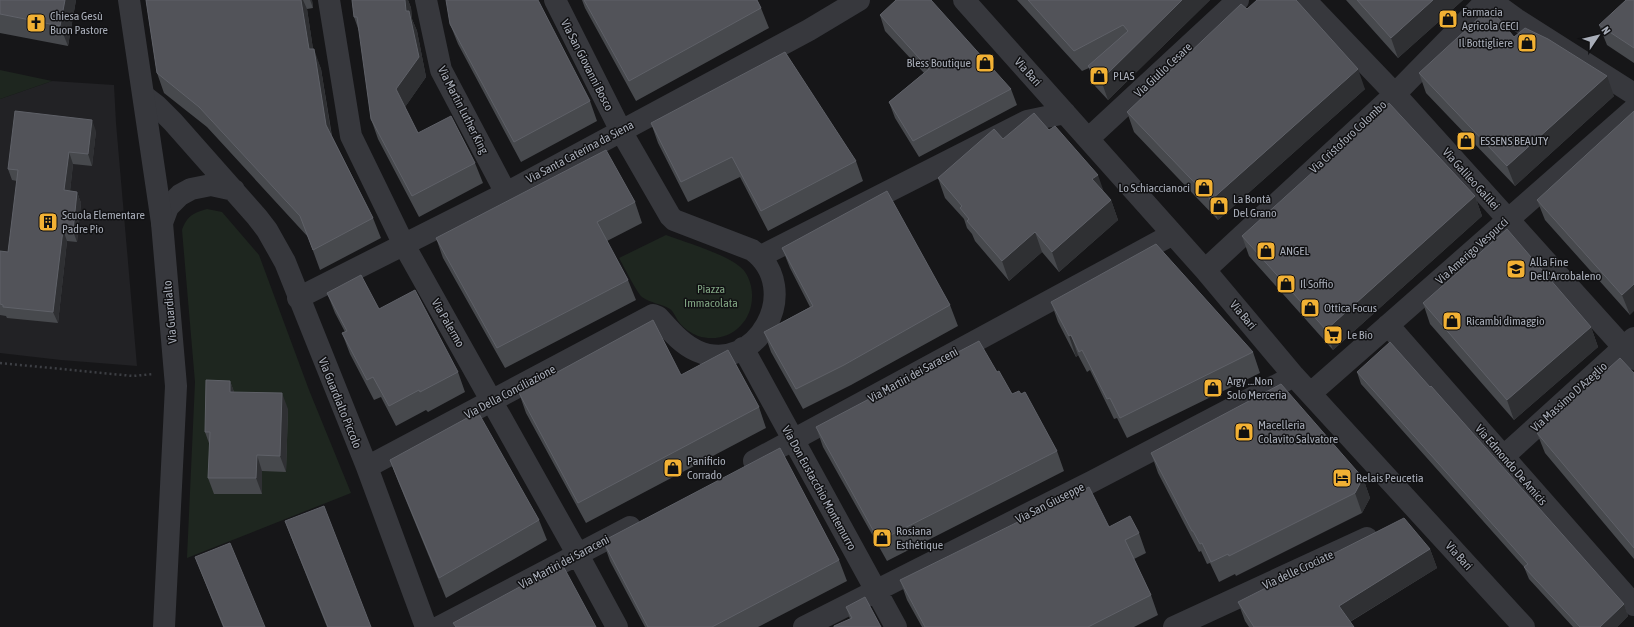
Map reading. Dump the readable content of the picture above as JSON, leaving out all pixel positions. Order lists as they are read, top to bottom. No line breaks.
{"streets":{"street":["Via San Giovanni Bosco","Via Giulio Cesare","Via Bari","Via Martin Luther King","Via Cristoforo Colombo","Via Santa Caterina da Siena","Via Galileo Galilei","Via Amerigo Vespucci","Via Guardialto","Via Palermo","Via Martiri dei Saraceni","Via Della Conciliazione","Via Massimo D'Azeglio","Via Guardialto Piccolo","Via Edmondo De Amicis","Via Don Eustacchio Montemurro","Via San Giuseppe","Via delle Crociate"]},"crossings":[["Via San Giovanni Bosco","Via Santa Caterina da Siena"],["Via Giulio Cesare","Via Bari"],["Via Bari","Via Cristoforo Colombo"],["Via Bari","Via Amerigo Vespucci"],["Via Bari","Via Martiri dei Saraceni"],["Via Bari","Via San Giuseppe"],["Via Bari","Via delle Crociate"],["Via Martin Luther King","Via Santa Caterina da Siena"],["Via Cristoforo Colombo","Via Galileo Galilei"],["Via Santa Caterina da Siena","Via Palermo"],["Via Santa Caterina da Siena","Via Guardialto Piccolo"],["Via Galileo Galilei","Via Amerigo Vespucci"],["Via Galileo Galilei","Via Massimo D'Azeglio"],["Via Amerigo Vespucci","Via Edmondo De Amicis"],["Via Guardialto","Via Guardialto Piccolo"],["Via Palermo","Via Martiri dei Saraceni"],["Via Palermo","Via Della Conciliazione"],["Via Martiri dei Saraceni","Via Don Eustacchio Montemurro"],["Via Della Conciliazione","Via Guardialto Piccolo"],["Via Della Conciliazione","Via Don Eustacchio Montemurro"],["Via Massimo D'Azeglio","Via Edmondo De Amicis"],["Via Don Eustacchio Montemurro","Via San Giuseppe"]],"parks":["Piazza Immacolata"],"places":{"shop":["Farmacia Agricola CECI","Il Bottigliere","Bless Boutique","PLAS","ESSENS BEAUTY","Lo Schiaccianoci","La Bontà Del Grano","ANGEL","Il Soffio","Ottica Focus","Ricambi dimaggio","Argy ...Non Solo Merceria","Macelleria Colavito Salvatore","Panificio Corrado","Rosiana Esthétique"],"church":["Chiesa Gesù Buon Pastore"],"building":["Scuola Elementare Padre Pio"],"school or university":["Alla Fine Dell'Arcobaleno"],"supermarket":["Le Bio"],"hotel":["Relais Peucetia"]},"north":"top right"}
